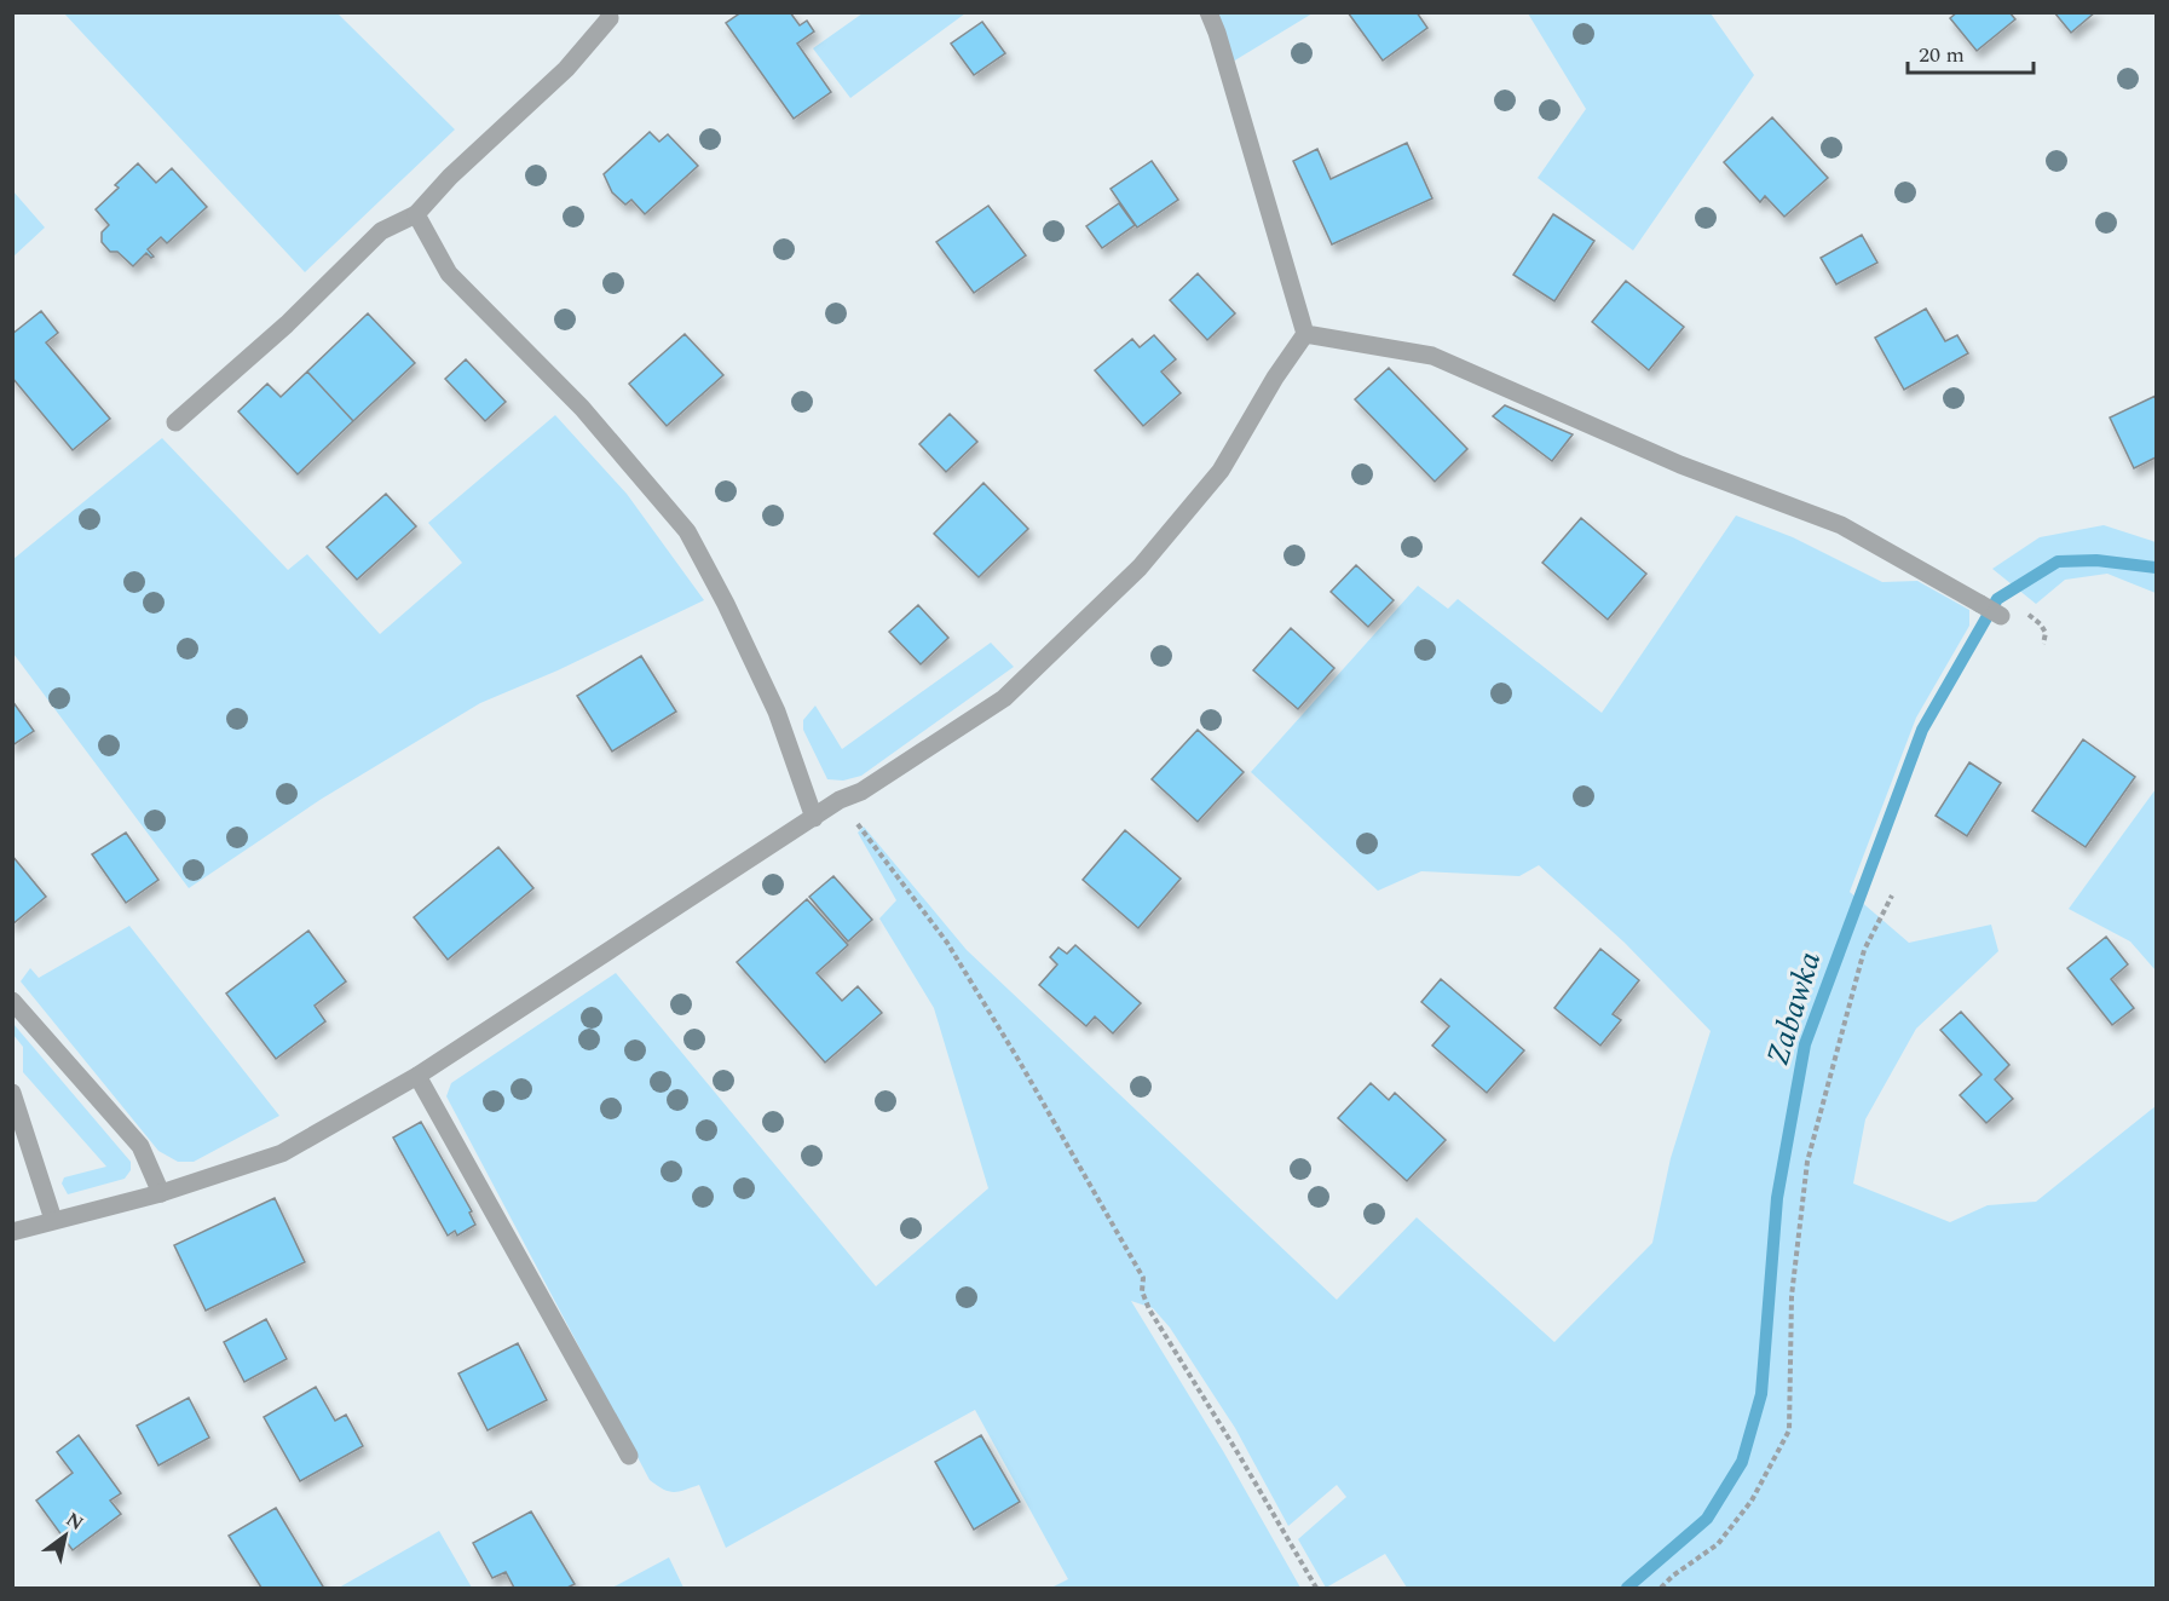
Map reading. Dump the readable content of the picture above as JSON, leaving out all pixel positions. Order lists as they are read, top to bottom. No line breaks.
{"water":["Zabawka"],"scale_bar":"20 m","north":"top right"}
